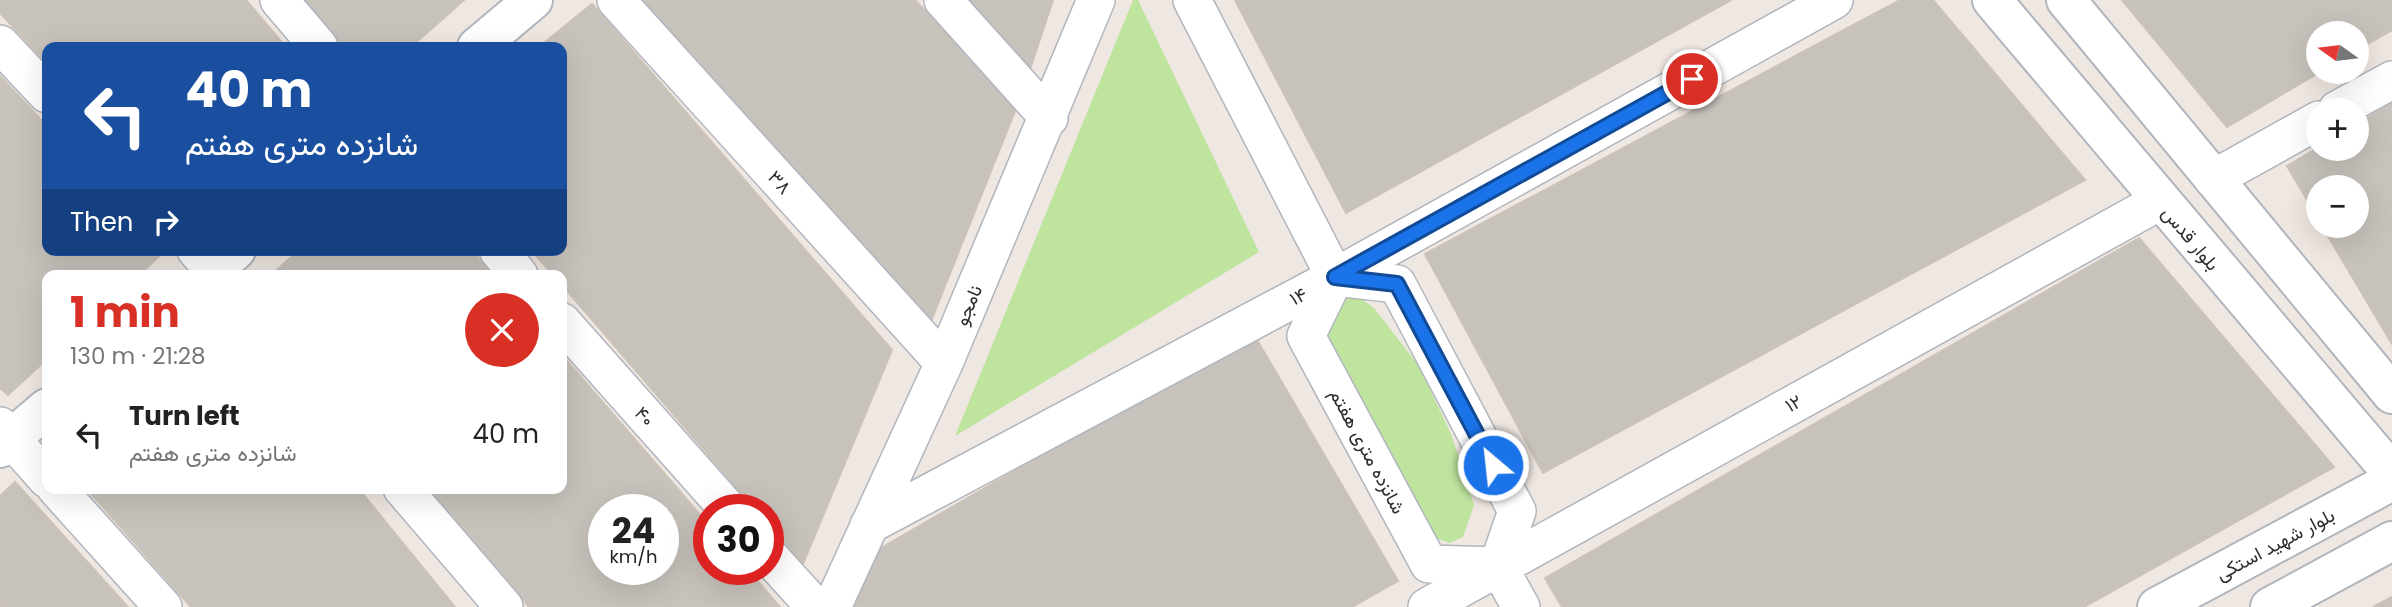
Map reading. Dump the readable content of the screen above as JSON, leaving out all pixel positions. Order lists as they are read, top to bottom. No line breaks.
{"streets":{"main road":["بلوار قدس","بلوار شهید استکی"],"street":["۳۸","۱۴","نامجو","۱۲","۴۰","شانزده متری هفتم"]},"crossings":[["۳۸","نامجو"],["بلوار قدس","۱۲"],["۱۴","نامجو"],["۱۴","شانزده متری هفتم"],["۱۲","شانزده متری هفتم"]],"north":"left","page":{"map_buttons":["+","−"],"turn":["40 m","شانزده متری هفتم"],"then":"Then","heading":["1 min","130 m · 21:28"],"list":[{"name":"Turn left","note":"شانزده متری هفتم","value":"40 m"}],"speed":"24 km/h","limit":"30"}}
